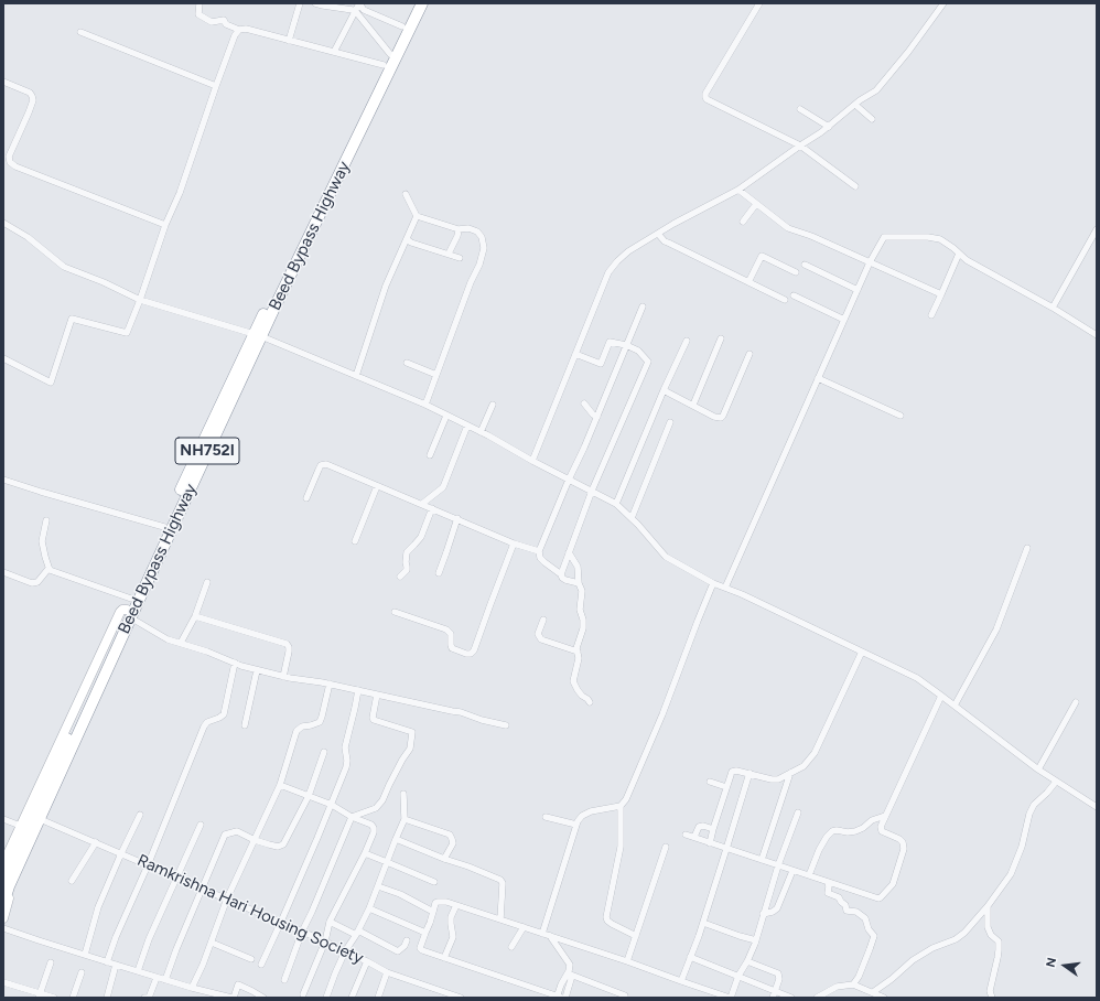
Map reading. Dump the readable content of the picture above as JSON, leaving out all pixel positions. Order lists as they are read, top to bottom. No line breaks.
{"streets":{"highway":["Beed Bypass Highway","NH752I"],"street":["Ramkrishna Hari Housing Society"]},"crossings":[["Beed Bypass Highway","Ramkrishna Hari Housing Society"]],"north":"left"}
